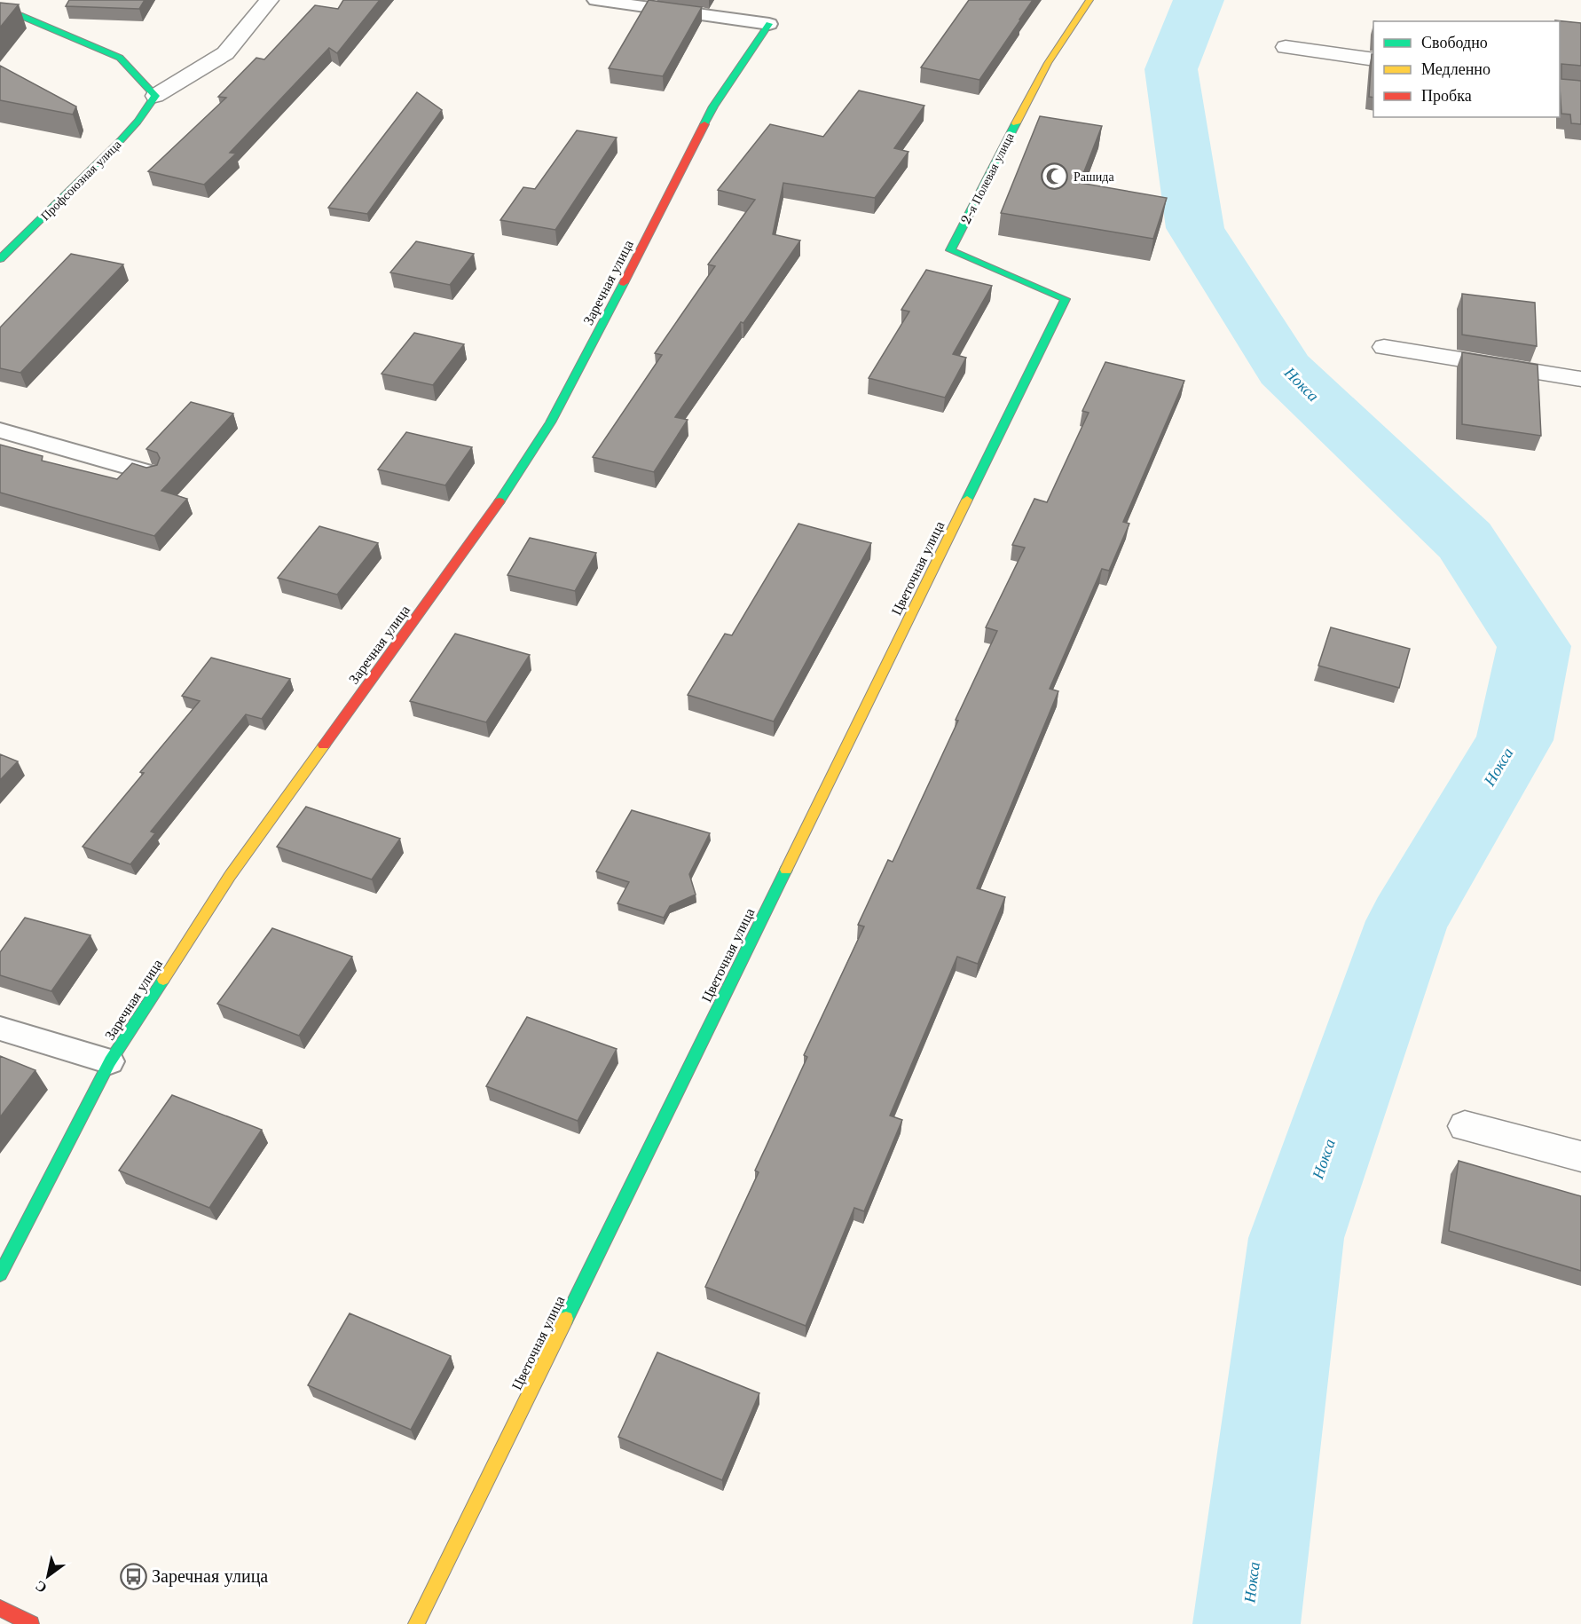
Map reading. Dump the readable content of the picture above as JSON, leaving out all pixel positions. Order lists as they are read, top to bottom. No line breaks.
{"streets":{"street":["2-я Полевая улица","Профсоюзная улица","Заречная улица","Цветочная улица"]},"crossings":[["2-я Полевая улица","Цветочная улица"]],"water":["Нокса"],"places":{"mosque":["Рашида"],"bus stop":["Заречная улица"]},"legend":["Свободно","Медленно","Пробка"],"north":"bottom left"}
